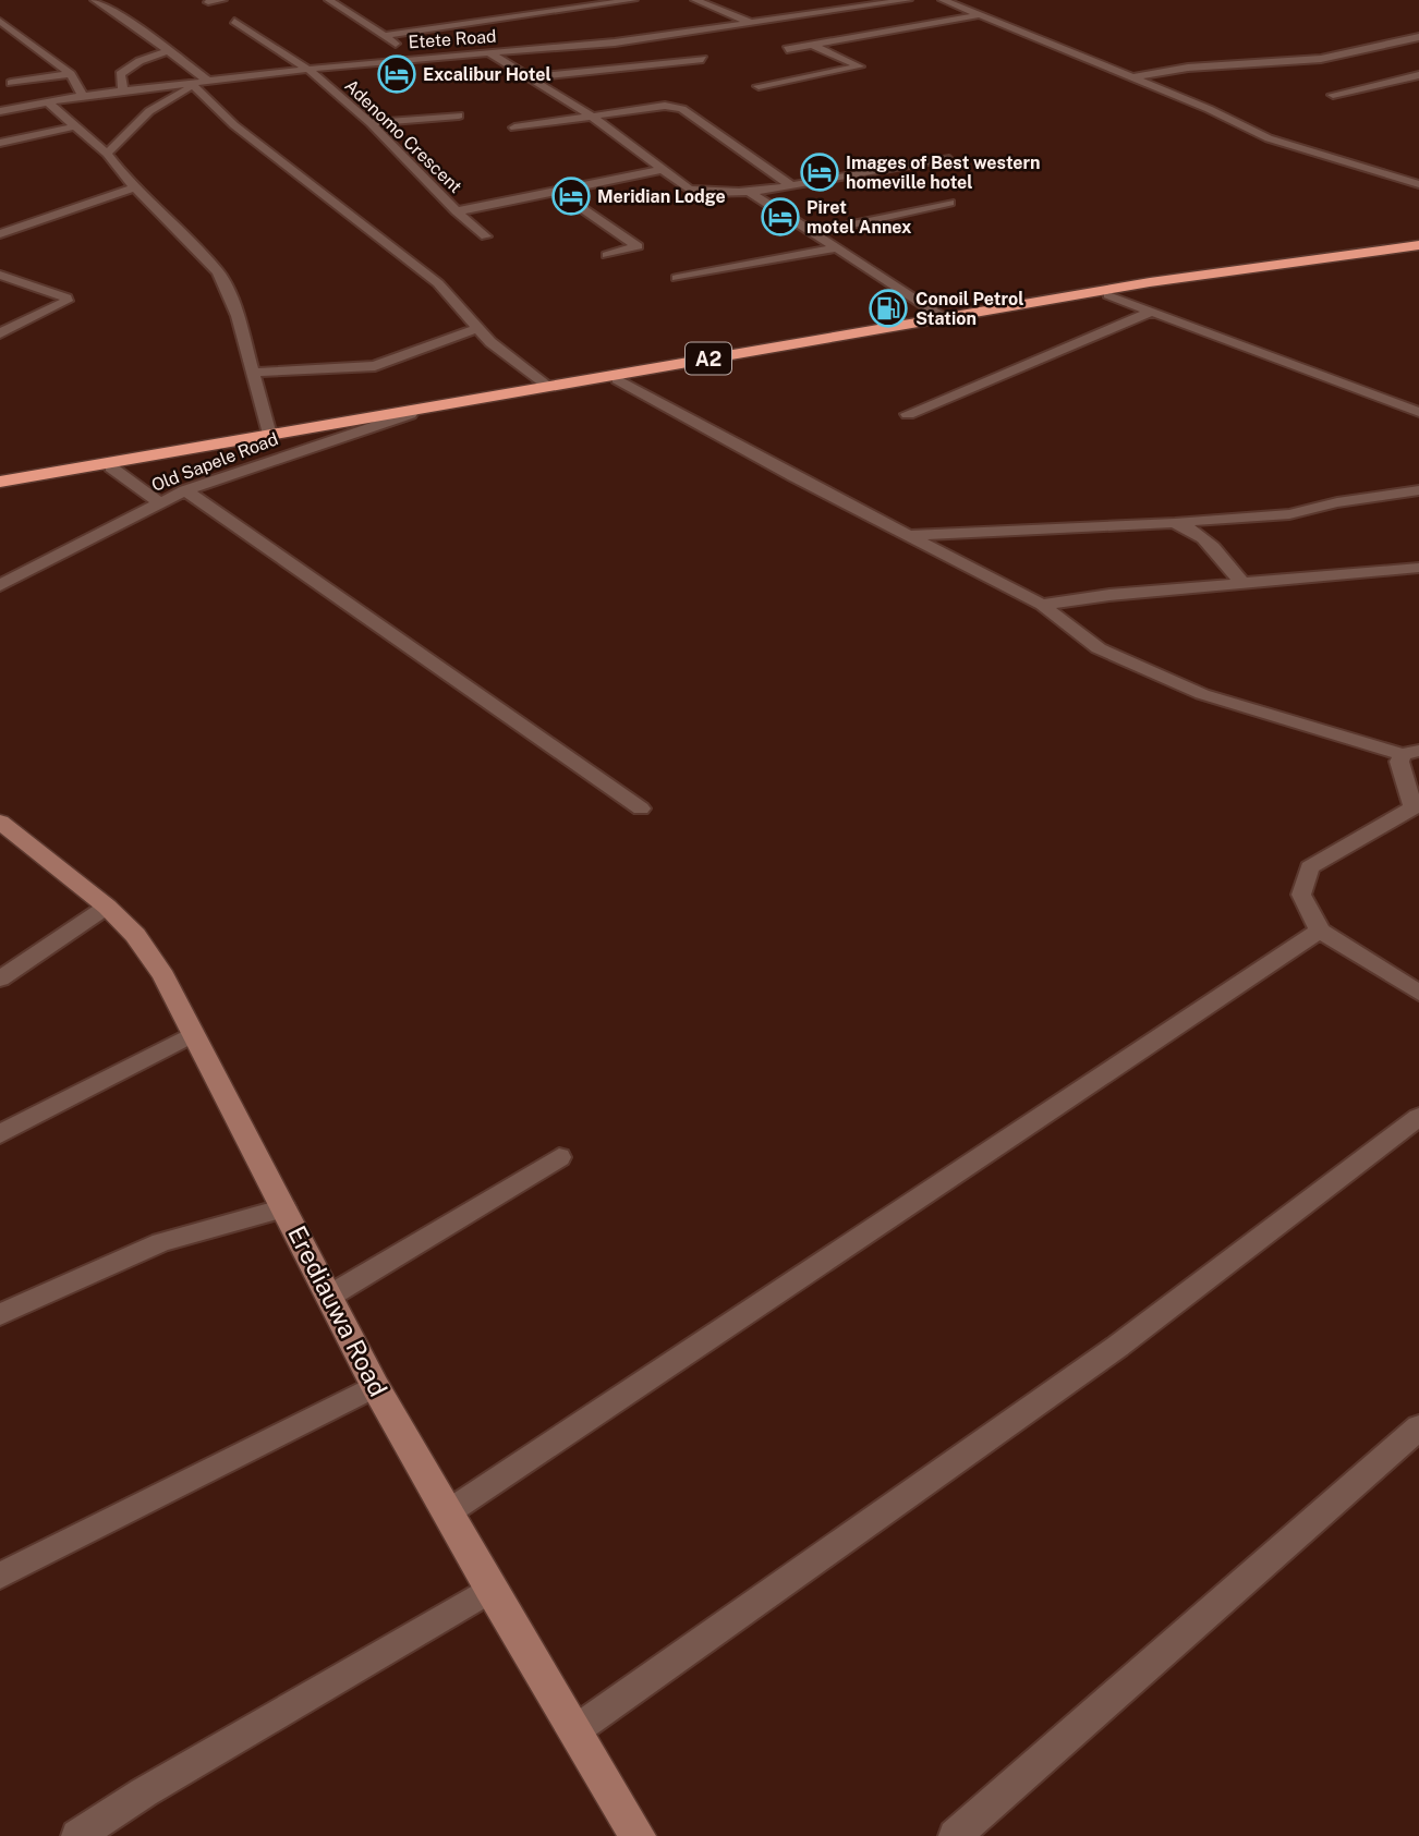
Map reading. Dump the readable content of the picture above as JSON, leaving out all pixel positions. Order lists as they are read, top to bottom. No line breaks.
{"streets":{"highway":["A2"],"street":["Etete Road","Adenomo Crescent","Old Sapele Road","Erediauwa Road"]},"crossings":[["Etete Road","Adenomo Crescent"],["A2","Old Sapele Road"]],"places":{"hotel":["Excalibur Hotel","Images of Best western homeville hotel","Meridian Lodge","Piret motel Annex"],"fuel station":["Conoil Petrol Station"]}}
